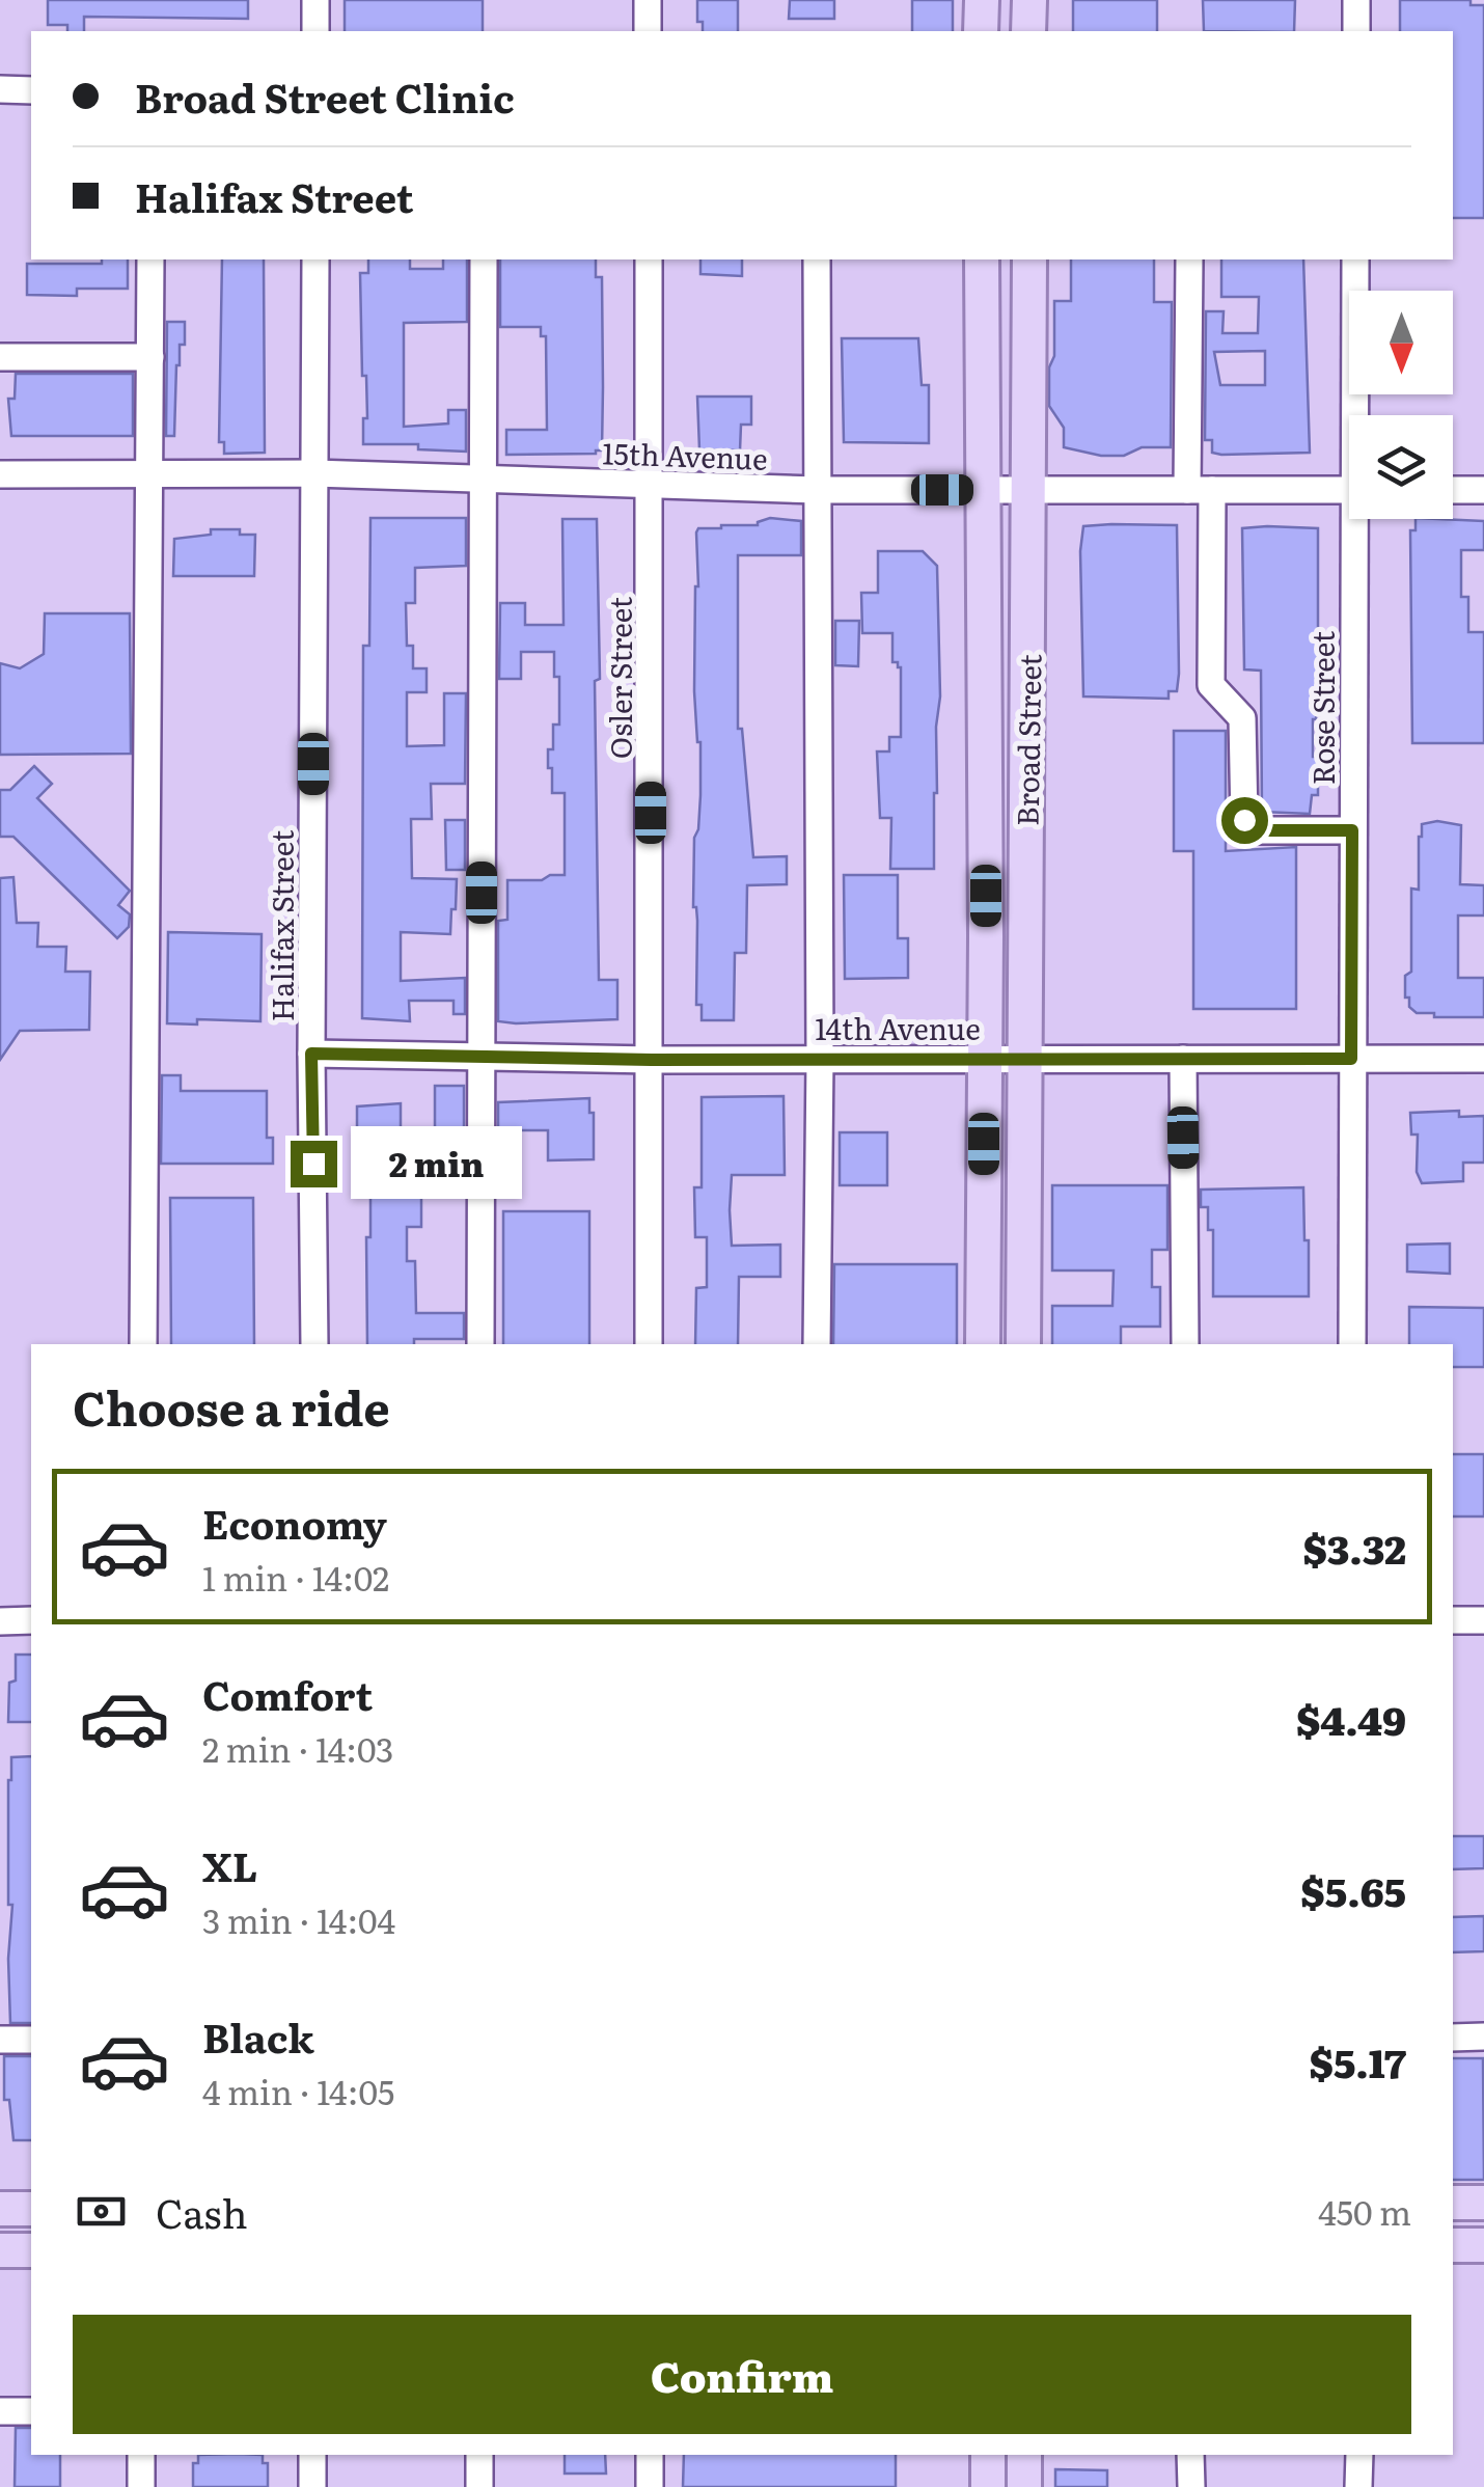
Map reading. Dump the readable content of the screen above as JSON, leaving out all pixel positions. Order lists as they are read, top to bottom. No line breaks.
{"streets":{"main road":["Broad Street"],"street":["15th Avenue","Osler Street","Rose Street","Halifax Street","14th Avenue"]},"crossings":[["15th Avenue","Osler Street"],["15th Avenue","Broad Street"],["15th Avenue","Halifax Street"],["Osler Street","14th Avenue"],["Rose Street","14th Avenue"],["Broad Street","14th Avenue"],["Halifax Street","14th Avenue"]],"north":"bottom","page":{"banner":["Broad Street Clinic","Halifax Street"],"bubble":"2 min","heading":"Choose a ride","list":[{"name":"Economy","note":"1 min · 14:02","value":"$3.32"},{"name":"Comfort","note":"2 min · 14:03","value":"$4.49"},{"name":"XL","note":"3 min · 14:04","value":"$5.65"},{"name":"Black","note":"4 min · 14:05","value":"$5.17"}],"pay":["Cash","450 m"],"buttons":"Confirm"}}
